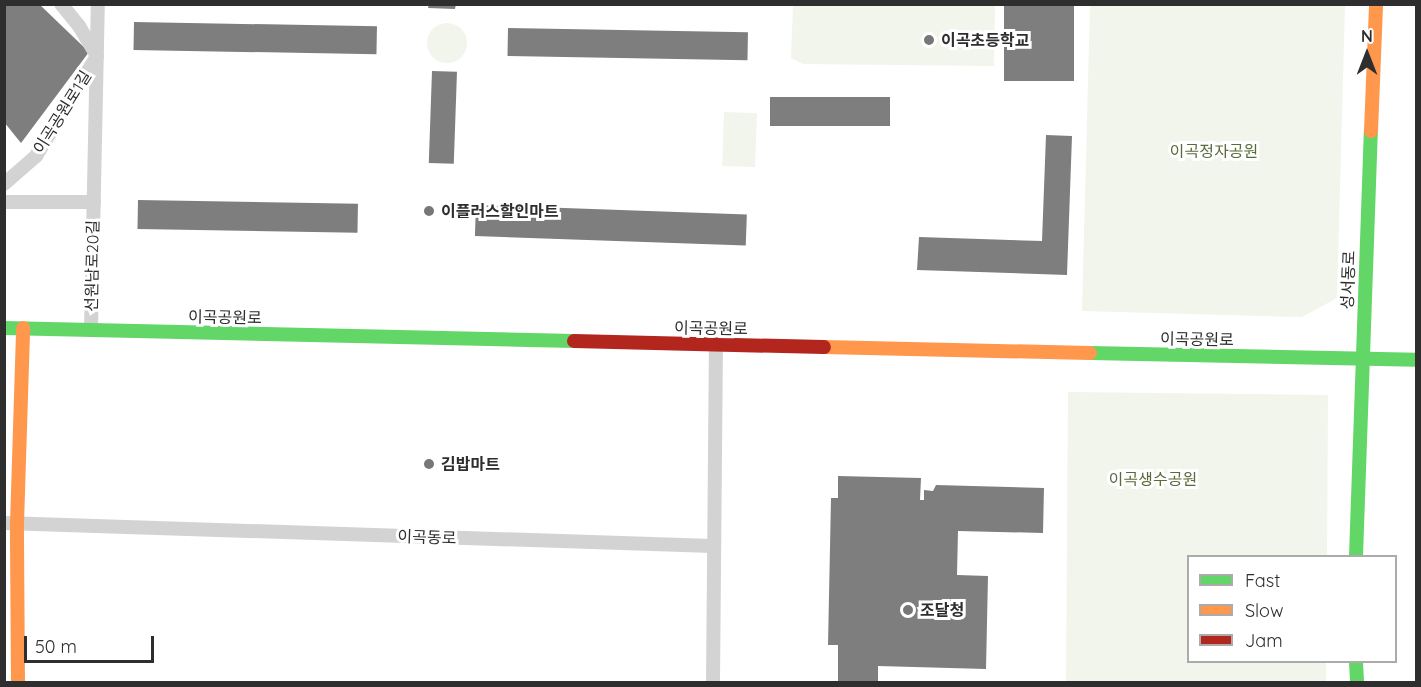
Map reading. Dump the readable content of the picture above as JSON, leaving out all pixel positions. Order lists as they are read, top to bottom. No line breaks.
{"streets":{"main road":["성서동로","이곡공원로"],"street":["이곡공원로1길","선원남로20길","이곡동로"]},"crossings":[["이곡공원로1길","선원남로20길"],["선원남로20길","이곡공원로"],["성서동로","이곡공원로"]],"parks":["이곡정자공원","이곡생수공원"],"places":["이곡초등학교","이플러스할인마트","김밥마트","조달청"],"legend":["Fast","Slow","Jam"],"scale_bar":"50 m","north":"top"}
